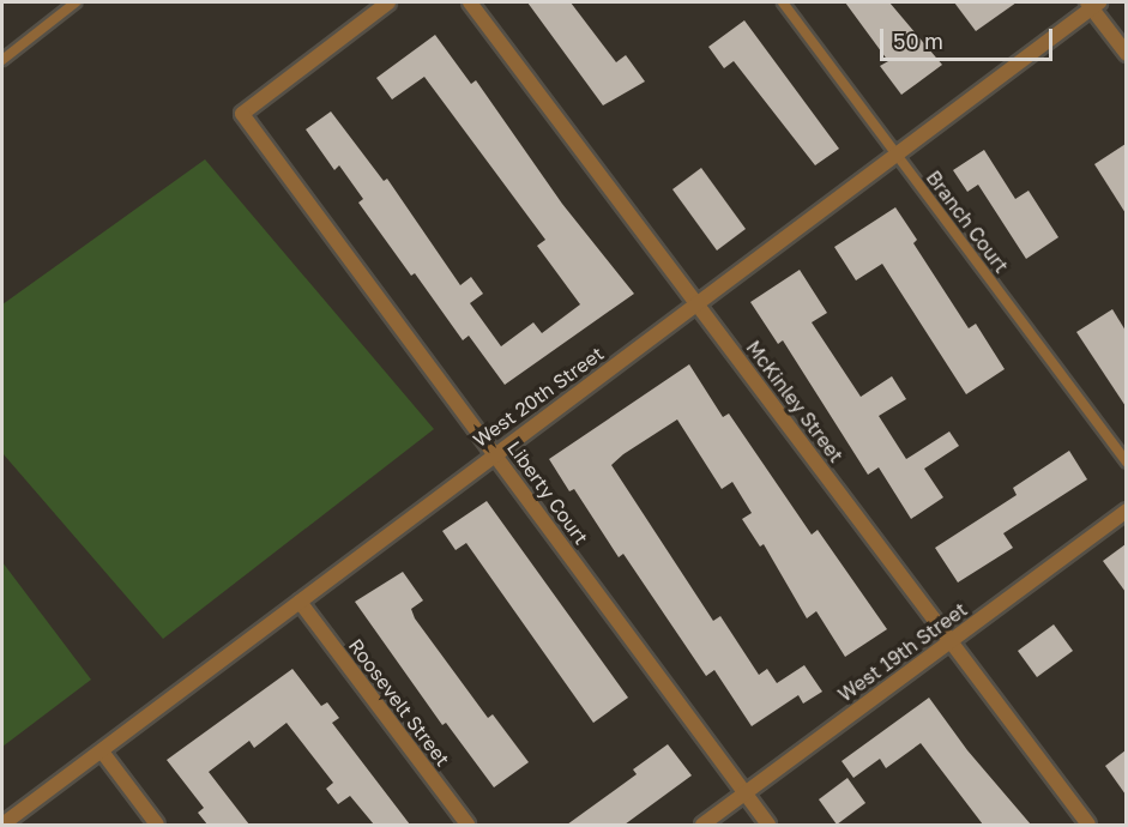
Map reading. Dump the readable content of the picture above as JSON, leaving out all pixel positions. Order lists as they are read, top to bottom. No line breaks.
{"streets":{"street":["West 20th Street","McKinley Street","Liberty Court","West 19th Street","Roosevelt Street"],"lane":["Branch Court"]},"crossings":[["Branch Court","West 20th Street"],["West 20th Street","McKinley Street"],["West 20th Street","Liberty Court"],["West 20th Street","Roosevelt Street"],["McKinley Street","West 19th Street"],["Liberty Court","West 19th Street"]],"scale_bar":"50 m"}
